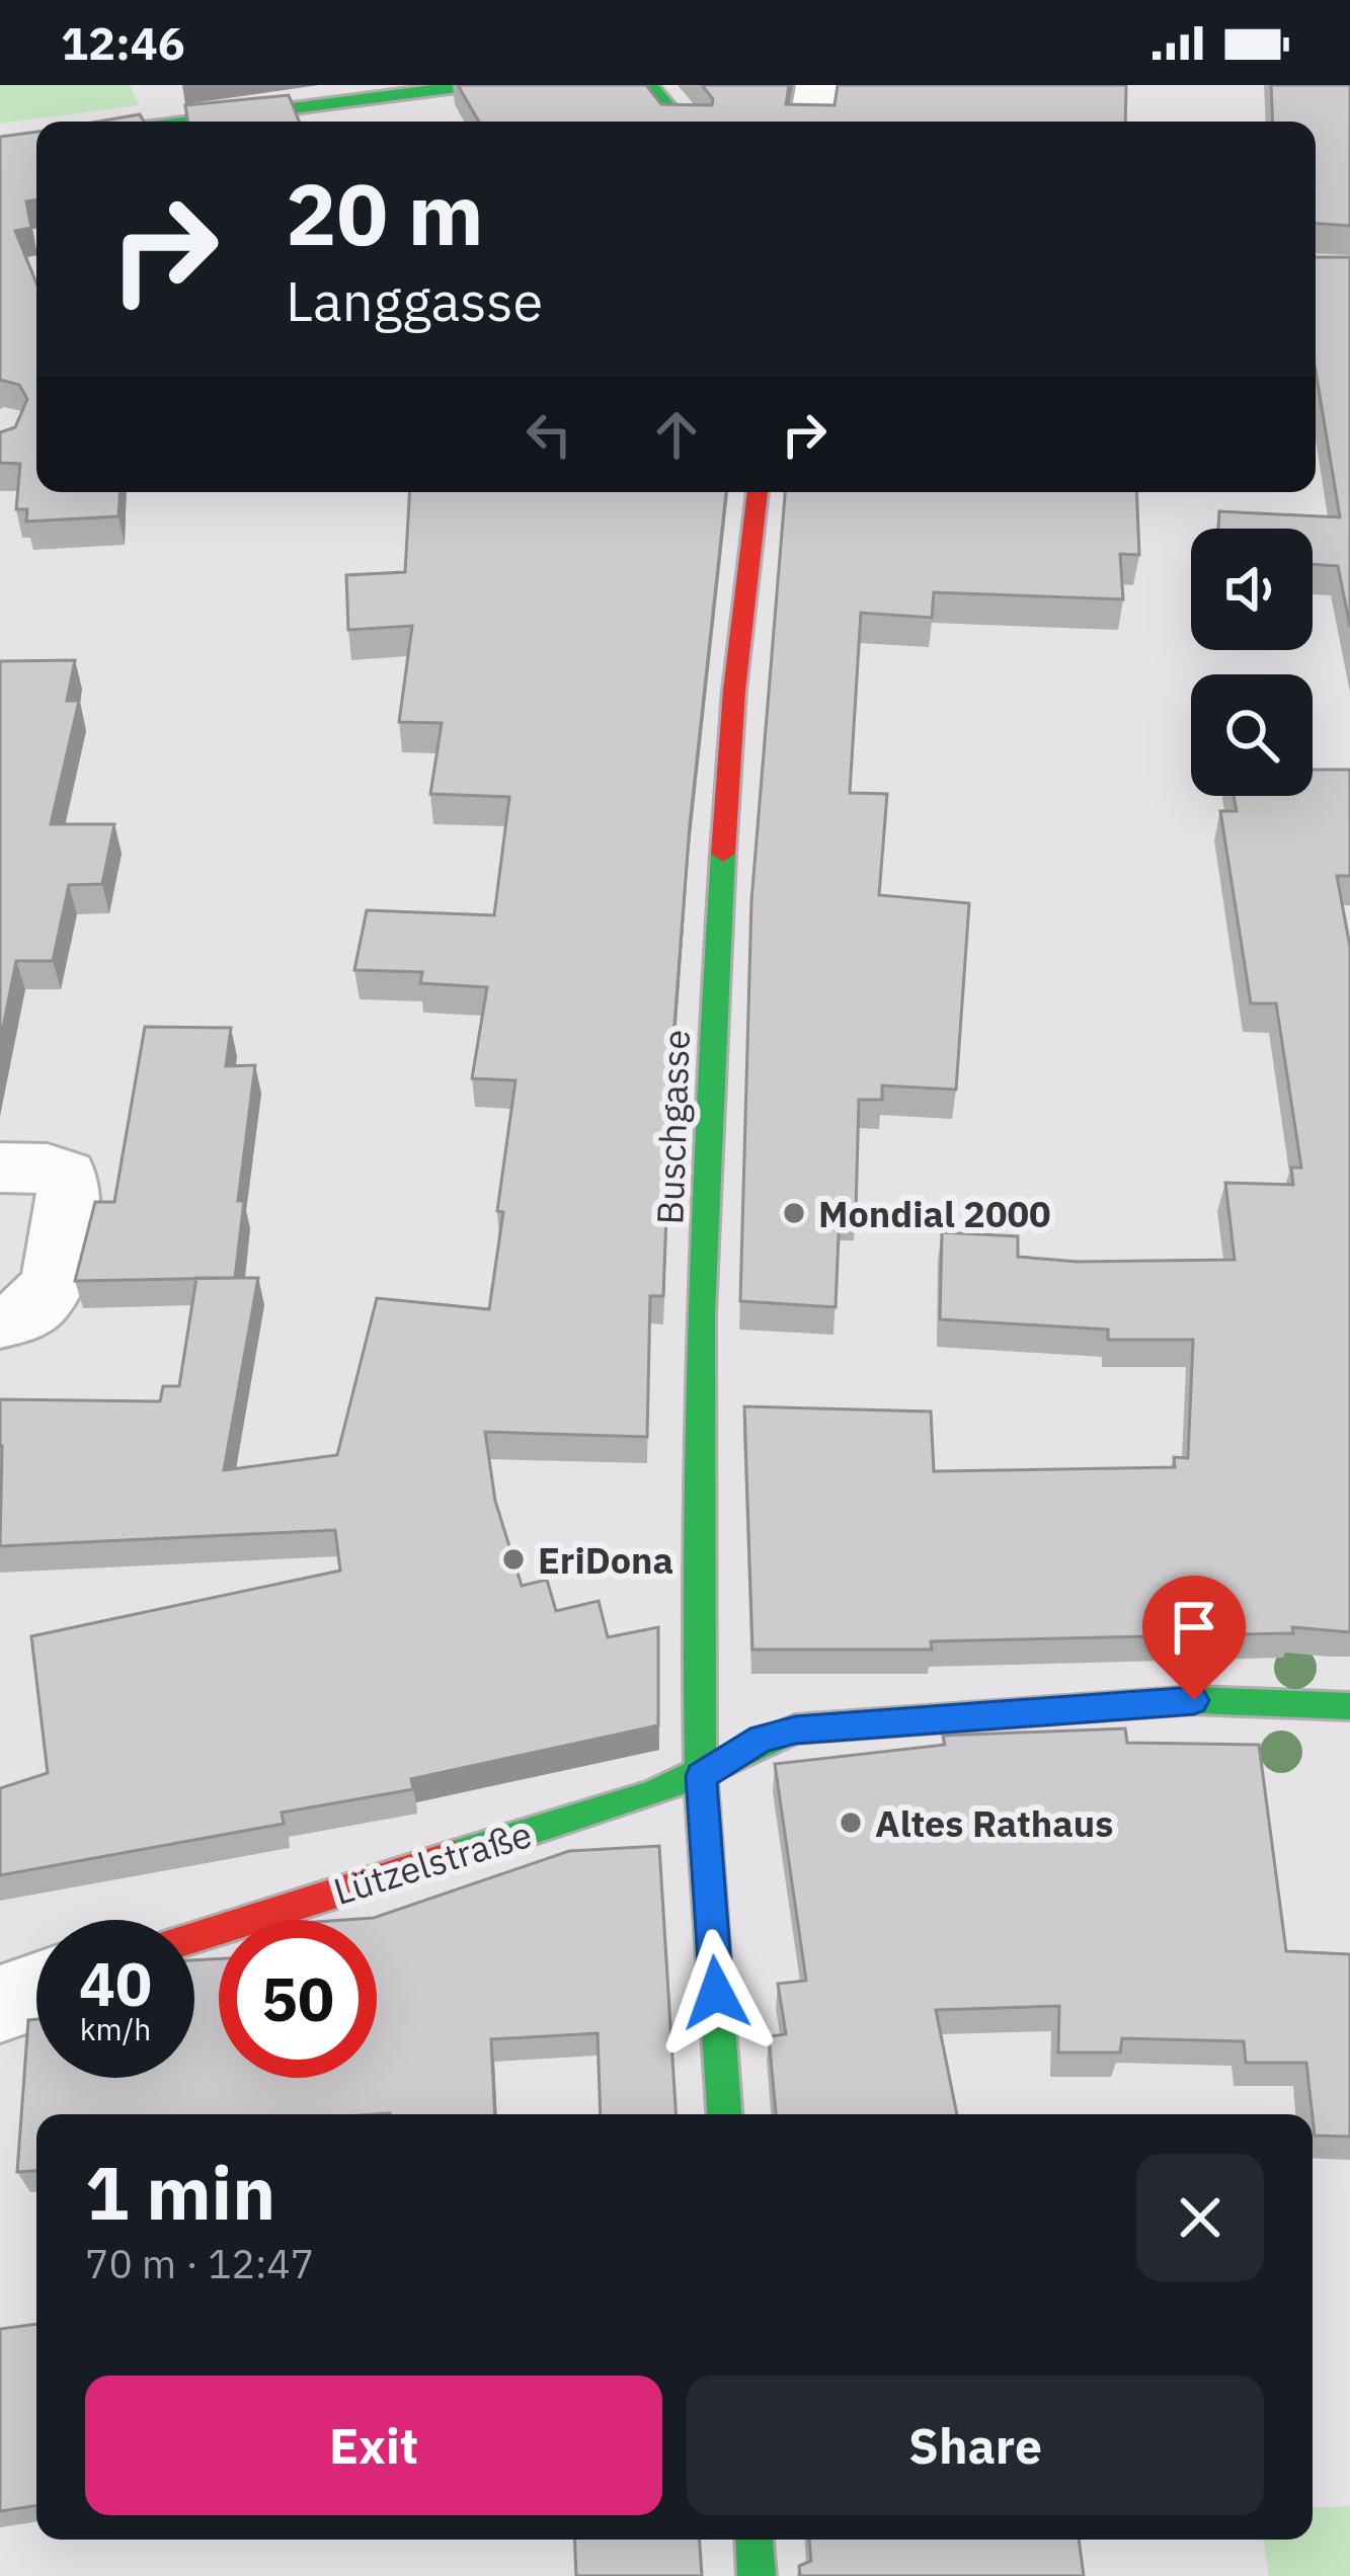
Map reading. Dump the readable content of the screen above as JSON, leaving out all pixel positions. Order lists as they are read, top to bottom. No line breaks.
{"streets":{"street":["Buschgasse","Lützelstraße"]},"crossings":[["Buschgasse","Lützelstraße"]],"places":["Mondial 2000","EriDona","Altes Rathaus"],"page":{"status":"12:46","turn":["20 m","Langgasse"],"speed":"40 km/h","limit":"50","heading":["1 min","70 m · 12:47"],"buttons":["Exit","Share"]}}
